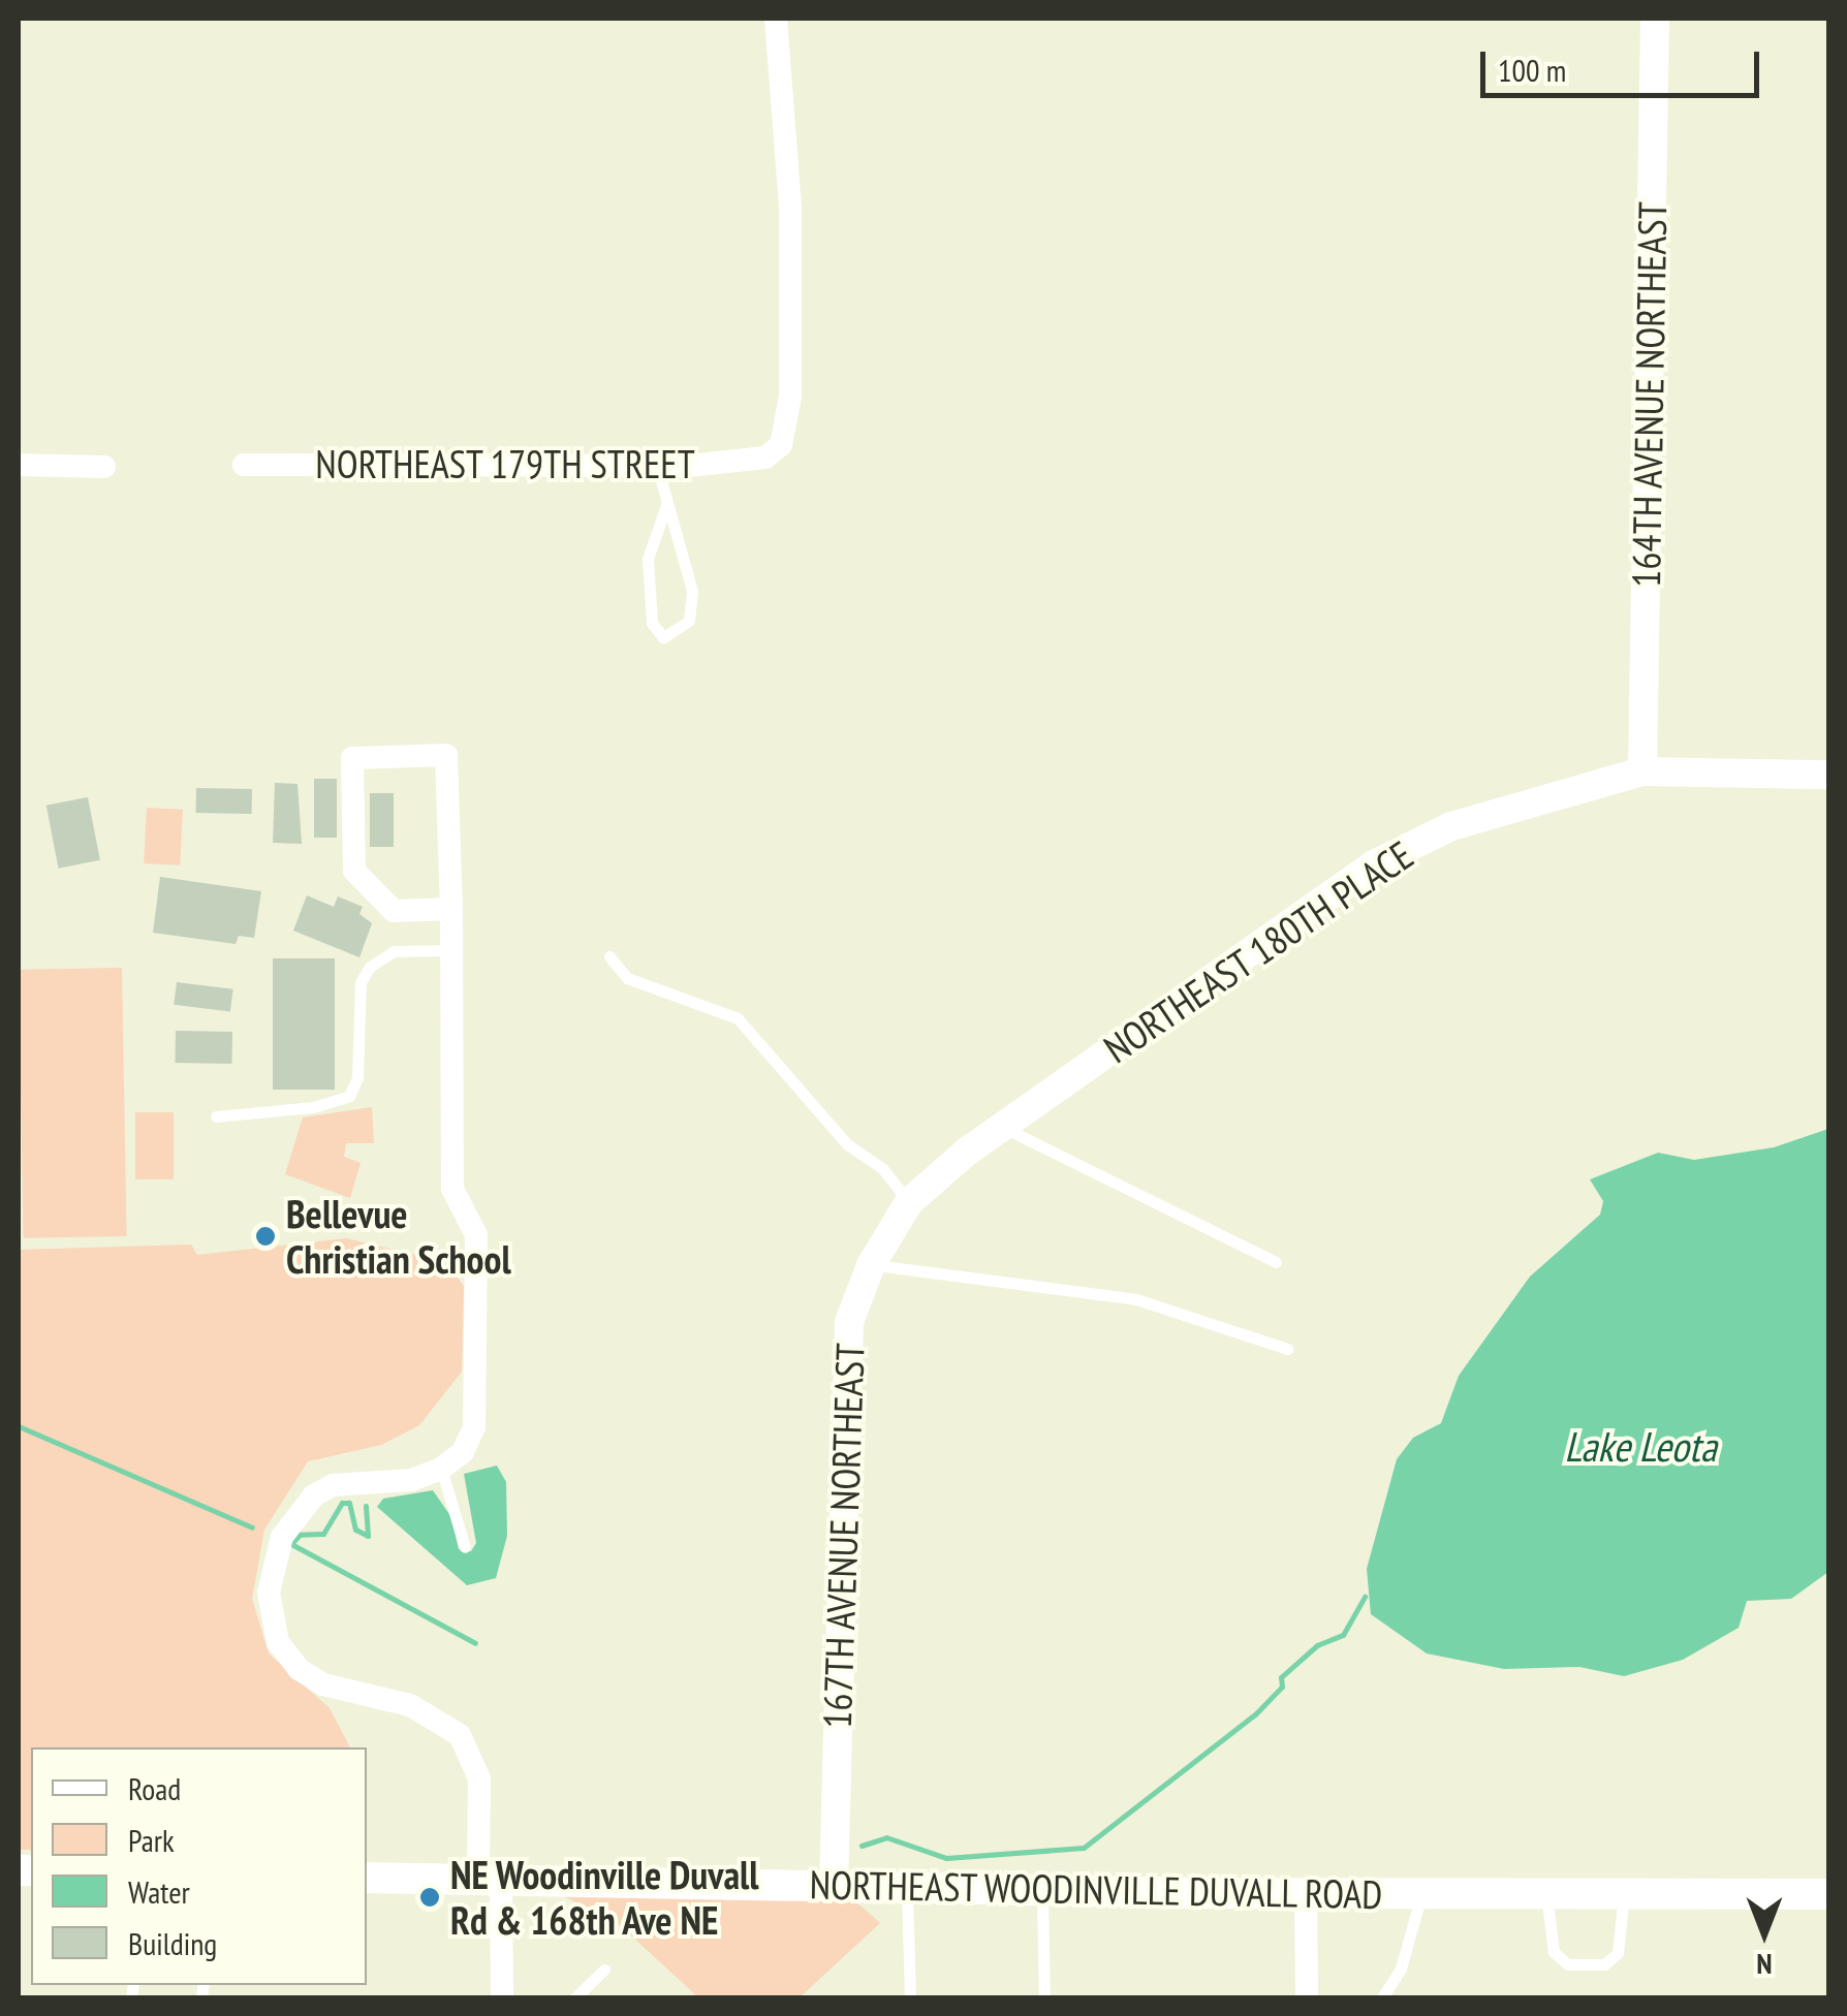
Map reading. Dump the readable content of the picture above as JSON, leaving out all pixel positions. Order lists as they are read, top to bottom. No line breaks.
{"streets":{"main road":["NORTHEAST WOODINVILLE DUVALL ROAD"],"street":["164TH AVENUE NORTHEAST","NORTHEAST 179TH STREET","NORTHEAST 180TH PLACE","167TH AVENUE NORTHEAST"]},"crossings":[["164TH AVENUE NORTHEAST","NORTHEAST 180TH PLACE"],["NORTHEAST 180TH PLACE","167TH AVENUE NORTHEAST"],["167TH AVENUE NORTHEAST","NORTHEAST WOODINVILLE DUVALL ROAD"]],"water":["Lake Leota"],"places":["Bellevue Christian School","NE Woodinville Duvall Rd & 168th Ave NE"],"legend":["Road","Park","Water","Building"],"scale_bar":"100 m","north":"bottom"}
